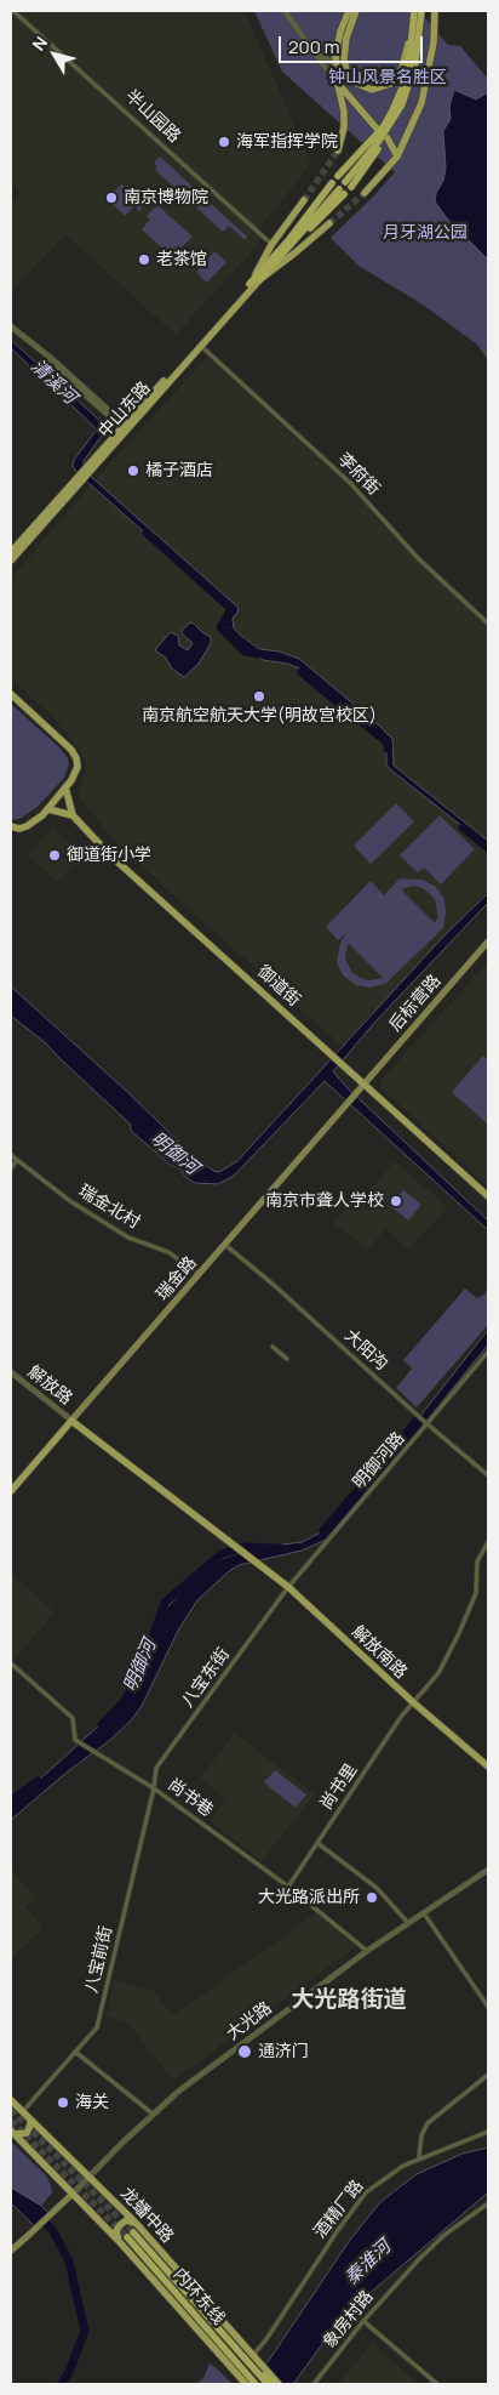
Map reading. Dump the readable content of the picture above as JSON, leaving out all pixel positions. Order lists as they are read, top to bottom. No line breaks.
{"streets":{"highway":["内环东线"],"main road":["中山东路","御道街","后标营路","瑞金路","龙蟠中路"],"street":["半山园路","李府街","瑞金北村","大阳沟","解放路","明御河路","解放南路","八宝东街","尚书里","尚书巷","八宝前街","大光路","酒精厂路","象房村路"]},"crossings":[["半山园路","中山东路"],["御道街","后标营路"],["御道街","瑞金路"],["后标营路","瑞金路"],["瑞金北村","瑞金路"],["瑞金路","大阳沟"],["瑞金路","解放路"],["大阳沟","明御河路"],["明御河路","解放南路"],["明御河路","八宝东街"],["解放南路","八宝东街"],["解放南路","尚书里"],["八宝东街","尚书巷"],["八宝东街","八宝前街"],["尚书里","尚书巷"],["尚书巷","八宝前街"],["尚书巷","大光路"],["八宝前街","龙蟠中路"],["大光路","龙蟠中路"],["酒精厂路","龙蟠中路"]],"districts":["大光路街道"],"water":["清溪河","明御河","秦淮河"],"parks":["钟山风景名胜区","月牙湖公园"],"places":["海军指挥学院","南京博物院","老茶馆","橘子酒店","南京航空航天大学(明故宫校区)","御道街小学","南京市聋人学校","大光路派出所","通济门","海关"],"scale_bar":"200 m","north":"top left"}
